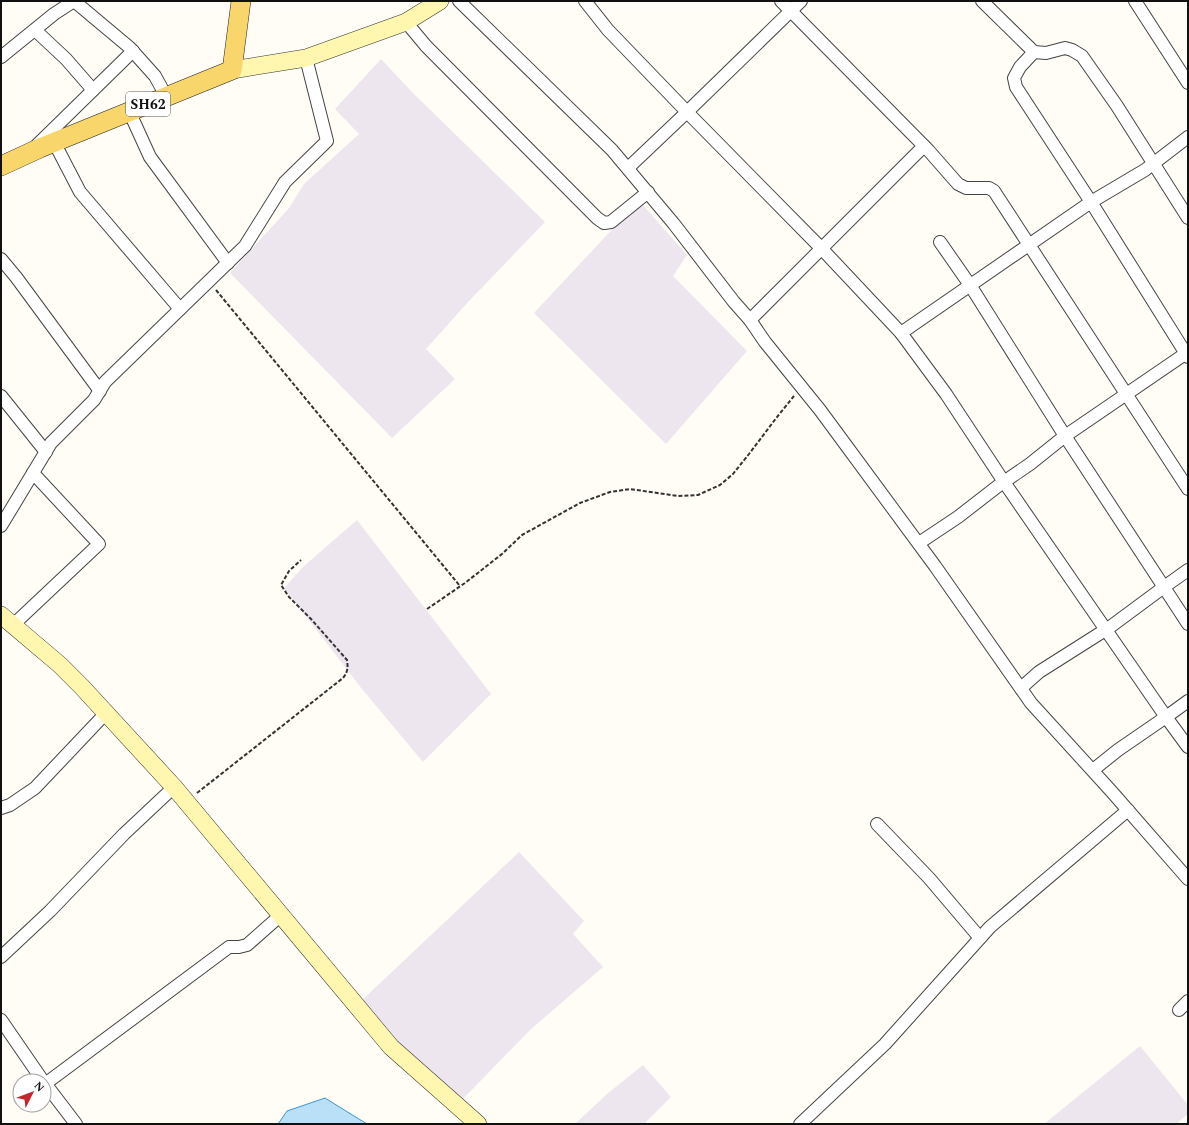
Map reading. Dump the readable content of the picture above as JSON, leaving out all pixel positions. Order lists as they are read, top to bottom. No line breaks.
{"streets":{"main road":["SH62"]},"north":"top right"}
